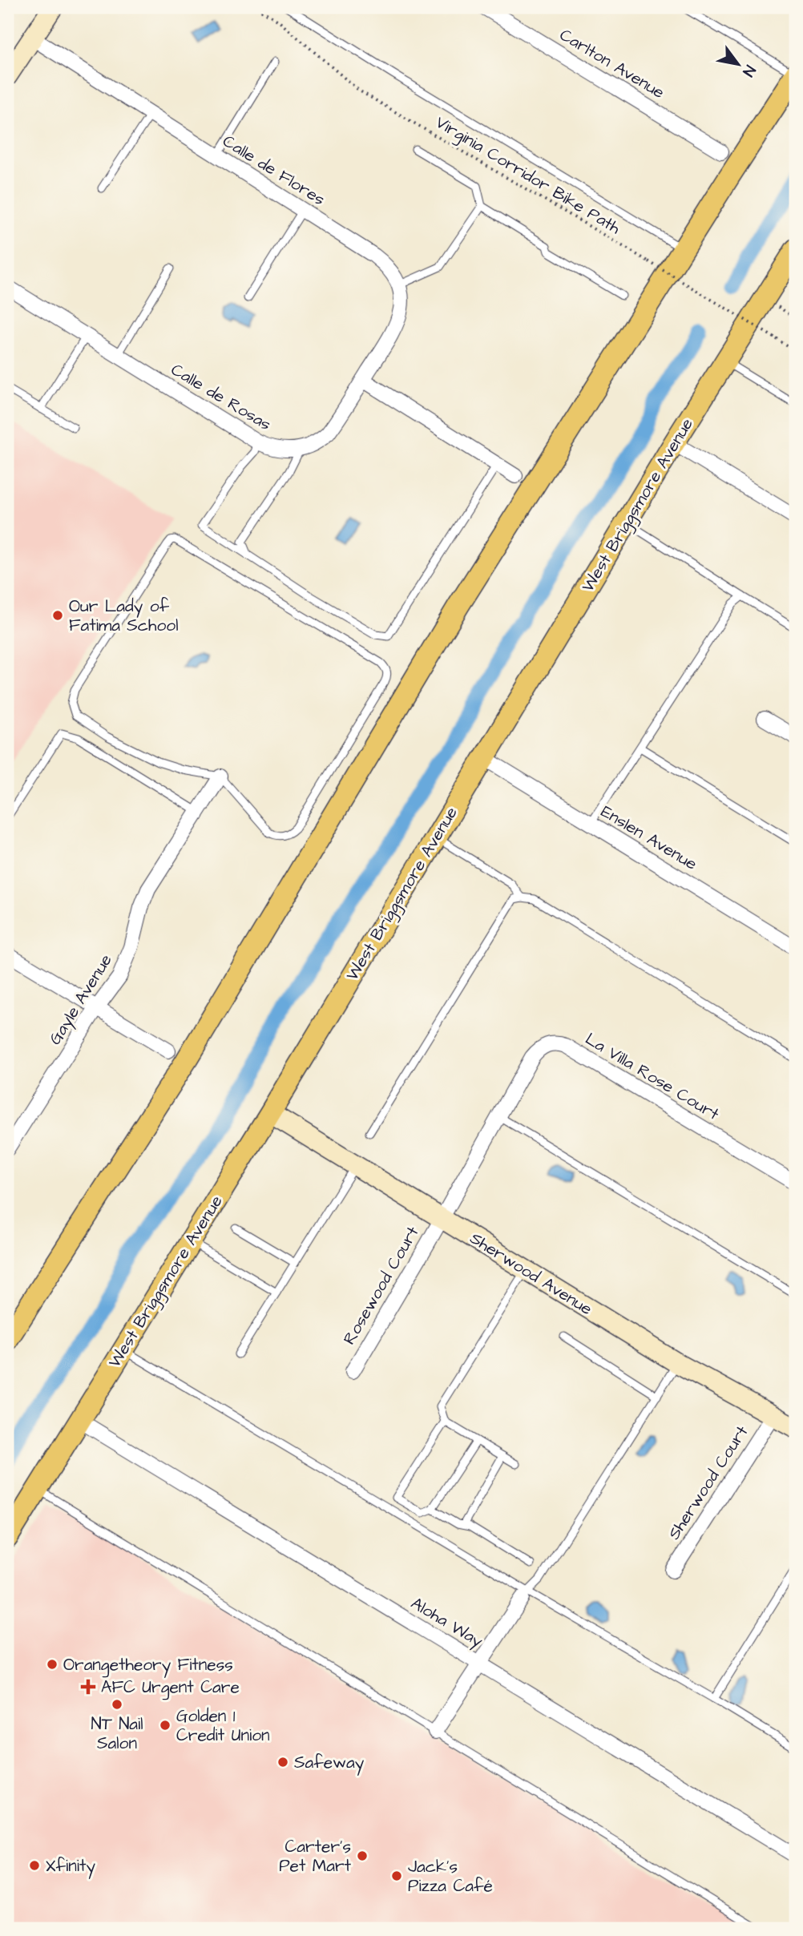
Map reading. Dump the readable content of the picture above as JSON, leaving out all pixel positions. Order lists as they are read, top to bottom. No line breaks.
{"streets":{"main road":["West Briggsmore Avenue"],"street":["Carlton Avenue","Calle de Flores","Calle de Rosas","Enslen Avenue","Gayle Avenue","La Villa Rose Court","Sherwood Avenue","Rosewood Court","Sherwood Court","Aloha Way"],"path":["Virginia Corridor Bike Path"]},"crossings":[["West Briggsmore Avenue","Enslen Avenue"],["West Briggsmore Avenue","Sherwood Avenue"],["West Briggsmore Avenue","Aloha Way"],["La Villa Rose Court","Sherwood Avenue"],["La Villa Rose Court","Rosewood Court"],["Sherwood Avenue","Rosewood Court"],["Sherwood Avenue","Sherwood Court"]],"places":{"other":["Our Lady of Fatima School","Orangetheory Fitness","NT Nail Salon","Golden 1 Credit Union","Safeway","Carter's Pet Mart","Xfinity","Jack's Pizza Café"],"health":["AFC Urgent Care"]},"north":"bottom right"}
